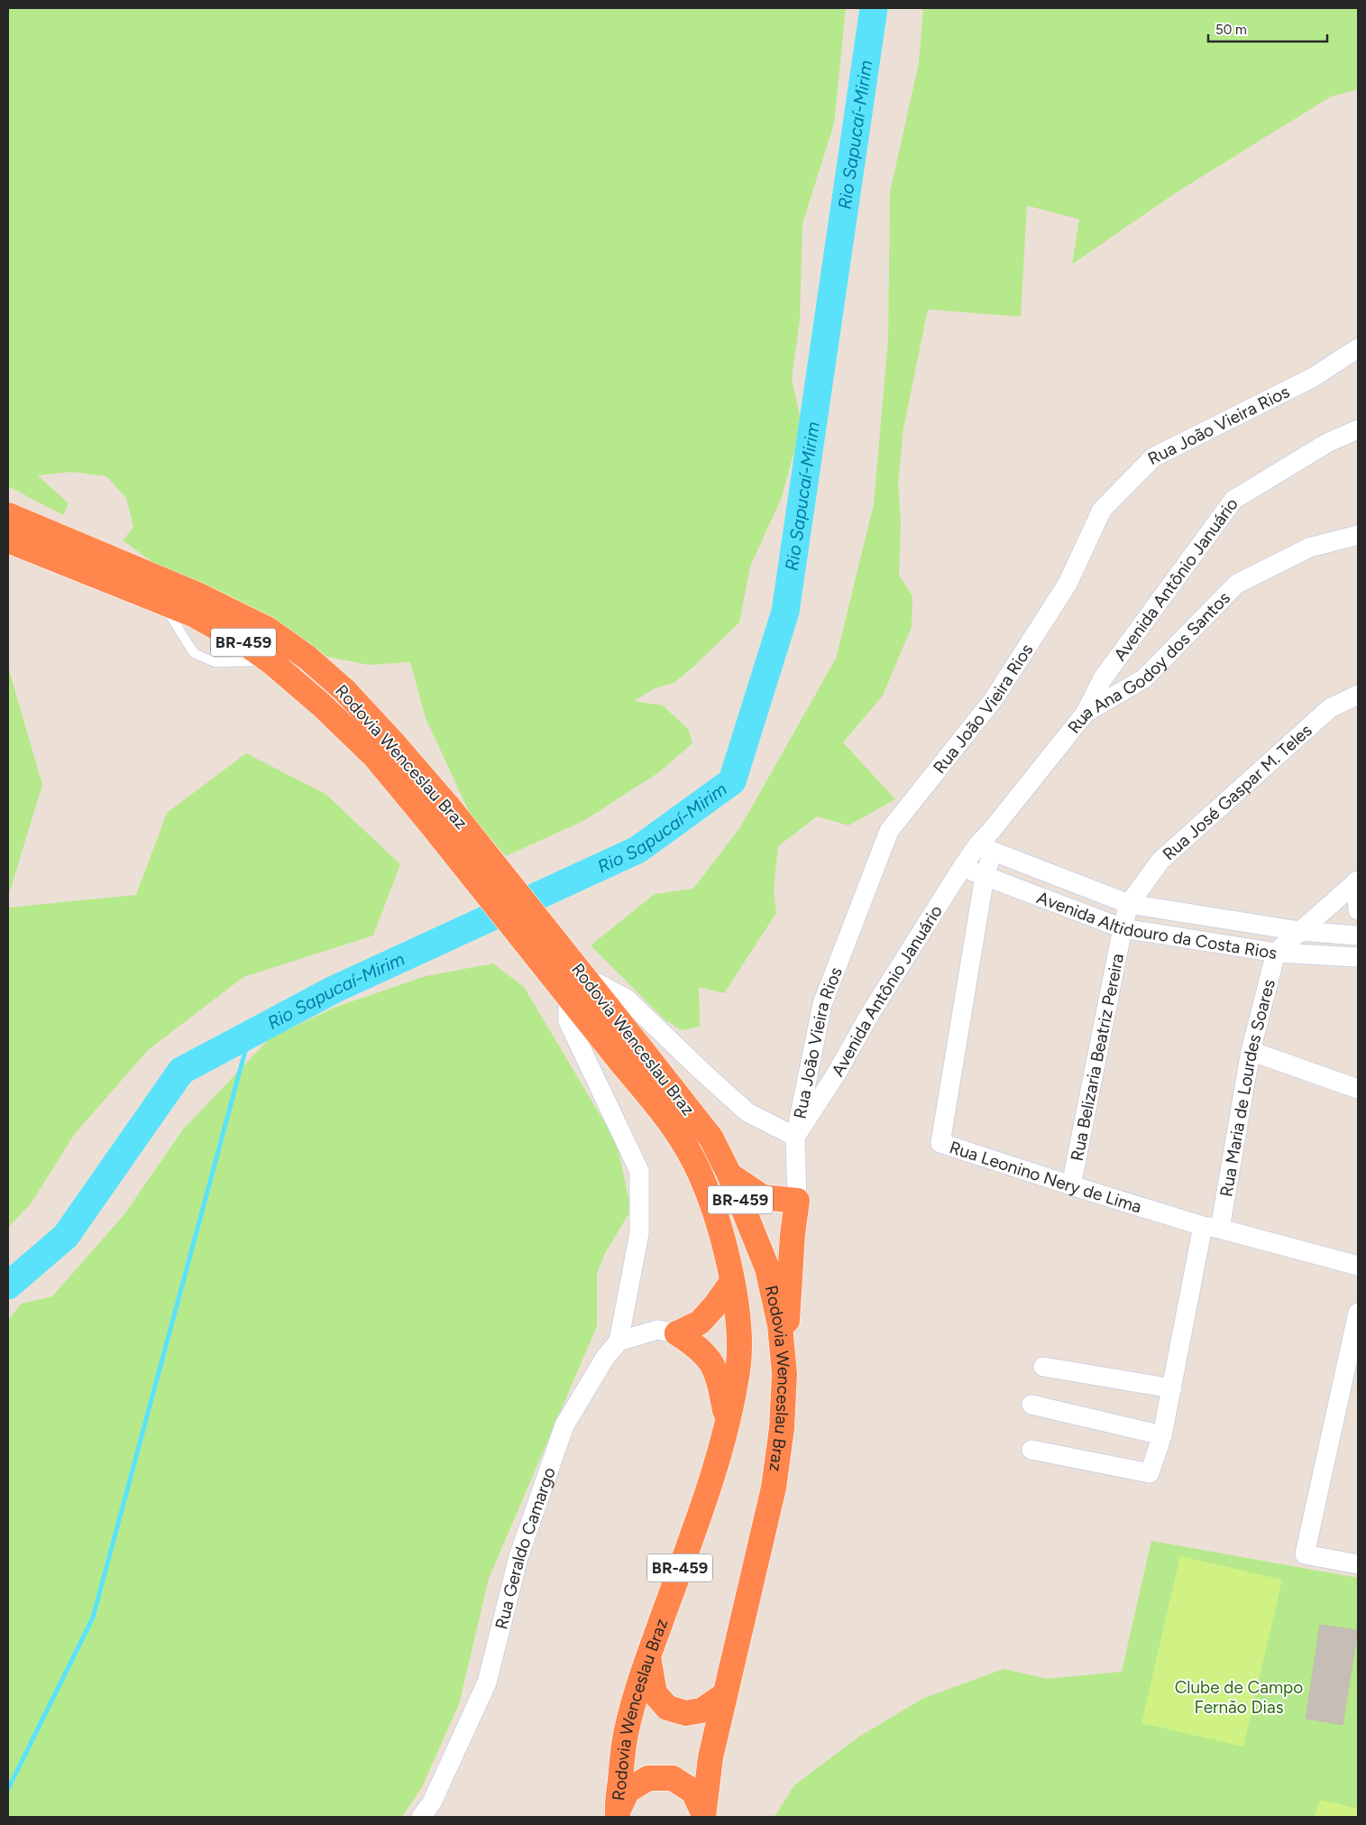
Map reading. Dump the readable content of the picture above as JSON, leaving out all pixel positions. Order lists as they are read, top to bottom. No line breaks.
{"streets":{"highway":["BR-459","Rodovia Wenceslau Braz"],"street":["Rua João Vieira Rios","Avenida Antônio Januário","Rua Ana Godoy dos Santos","Rua José Gaspar M. Teles","Avenida Altidouro da Costa Rios","Rua Belizaria Beatriz Pereira","Rua Maria de Lourdes Soares","Rua Leonino Nery de Lima","Rua Geraldo Camargo"]},"crossings":[["Rua João Vieira Rios","Avenida Antônio Januário"],["Avenida Antônio Januário","Rua Ana Godoy dos Santos"],["Avenida Antônio Januário","Avenida Altidouro da Costa Rios"],["Avenida Antônio Januário","Rua Leonino Nery de Lima"],["BR-459","Rodovia Wenceslau Braz"],["Rua Ana Godoy dos Santos","Avenida Altidouro da Costa Rios"],["Rua Ana Godoy dos Santos","Rua Leonino Nery de Lima"],["Rua José Gaspar M. Teles","Avenida Altidouro da Costa Rios"],["Rua José Gaspar M. Teles","Rua Belizaria Beatriz Pereira"],["Avenida Altidouro da Costa Rios","Rua Belizaria Beatriz Pereira"],["Avenida Altidouro da Costa Rios","Rua Maria de Lourdes Soares"],["Avenida Altidouro da Costa Rios","Rua Leonino Nery de Lima"],["Rua Belizaria Beatriz Pereira","Rua Leonino Nery de Lima"],["Rua Maria de Lourdes Soares","Rua Leonino Nery de Lima"]],"water":["Rio Sapucaí-Mirim"],"parks":["Clube de Campo Fernão Dias"],"scale_bar":"50 m"}
